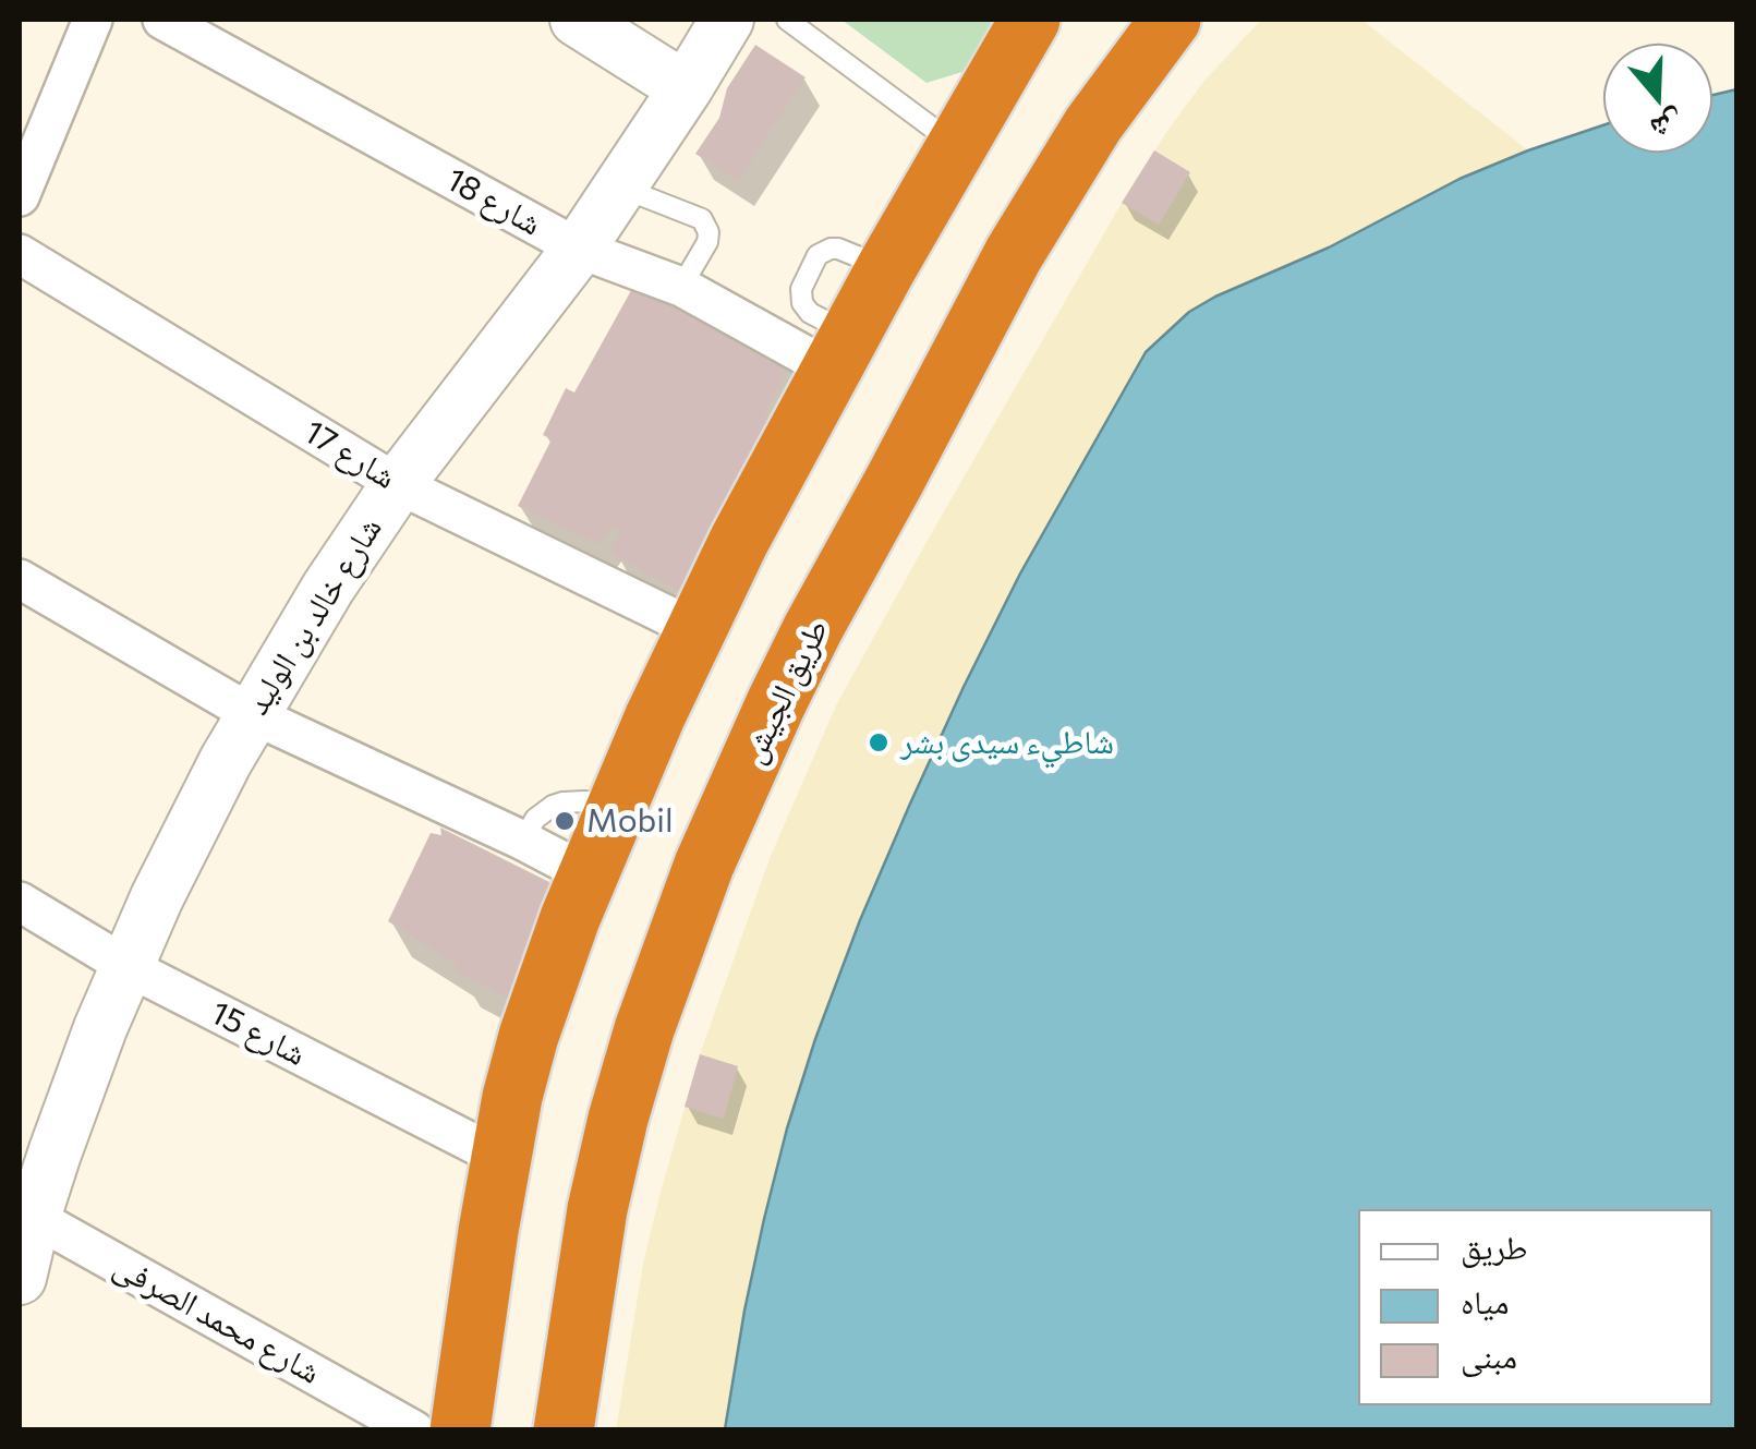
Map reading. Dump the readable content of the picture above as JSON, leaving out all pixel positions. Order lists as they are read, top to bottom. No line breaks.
{"streets":{"highway":["طريق الجيش"],"street":["شارع 18","شارع 17","شارع خالد بن الوليد","شارع 15","شارع محمد الصرفى"]},"crossings":[["شارع 18","شارع خالد بن الوليد"],["شارع 17","شارع خالد بن الوليد"],["شارع خالد بن الوليد","شارع 15"],["شارع خالد بن الوليد","شارع محمد الصرفى"]],"places":["شاطيء سيدى بشر","Mobil"],"legend":["طريق","مياه","مبنى"],"north":"bottom"}
